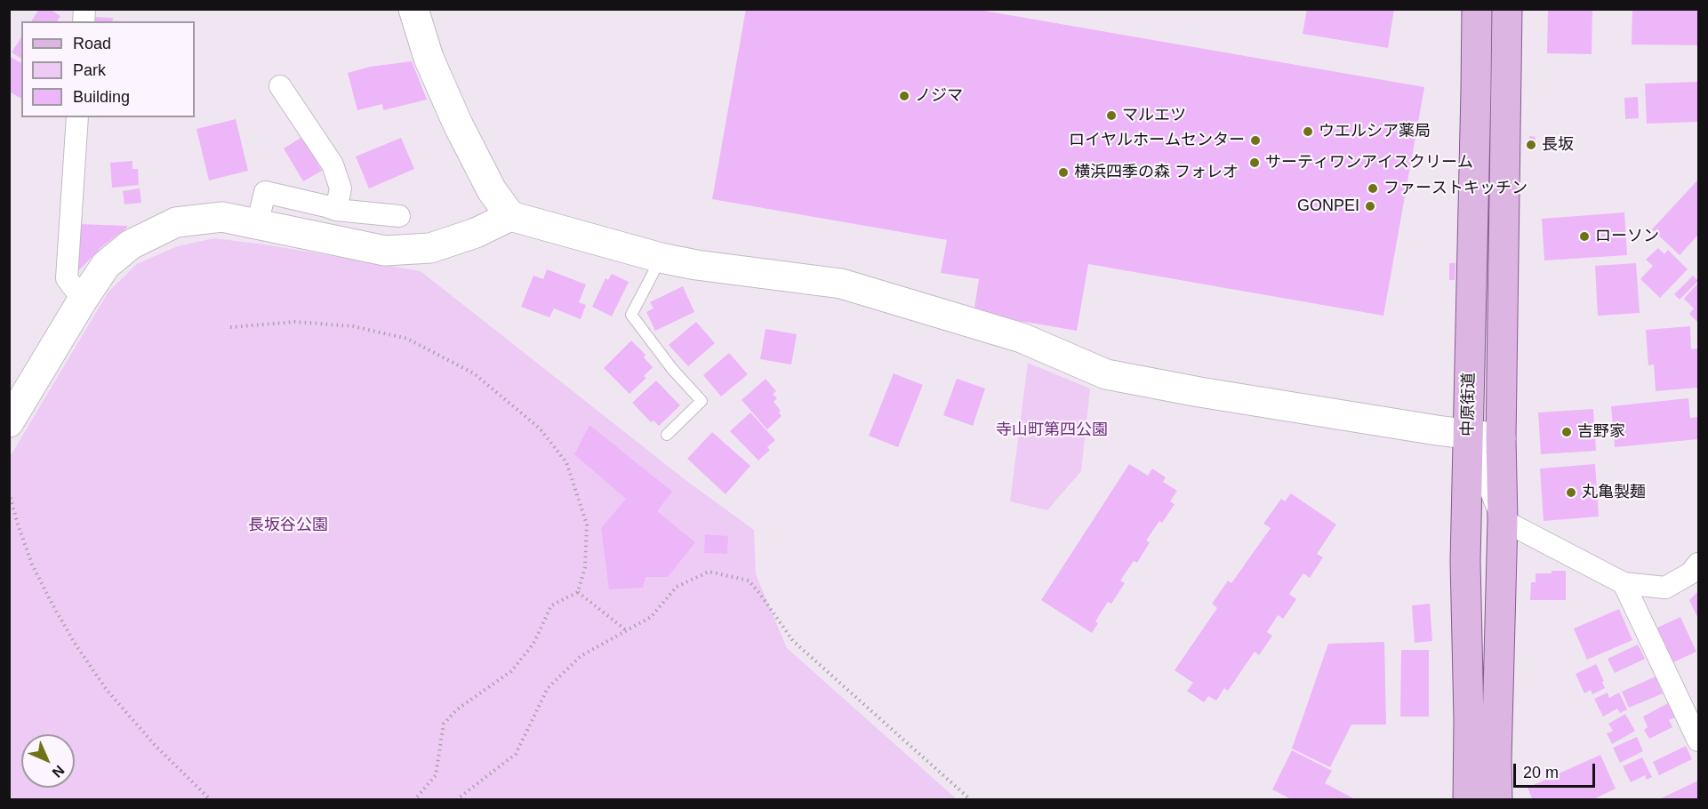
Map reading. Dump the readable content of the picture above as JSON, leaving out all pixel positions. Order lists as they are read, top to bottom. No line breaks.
{"streets":{"main road":["中原街道"]},"parks":["寺山町第四公園","長坂谷公園"],"places":["ノジマ","マルエツ","ウエルシア薬局","ロイヤルホームセンター","長坂","サーティワンアイスクリーム","横浜四季の森 フォレオ","ファーストキッチン","GONPEI","ローソン","吉野家","丸亀製麺"],"legend":["Road","Park","Building"],"scale_bar":"20 m","north":"bottom right"}
